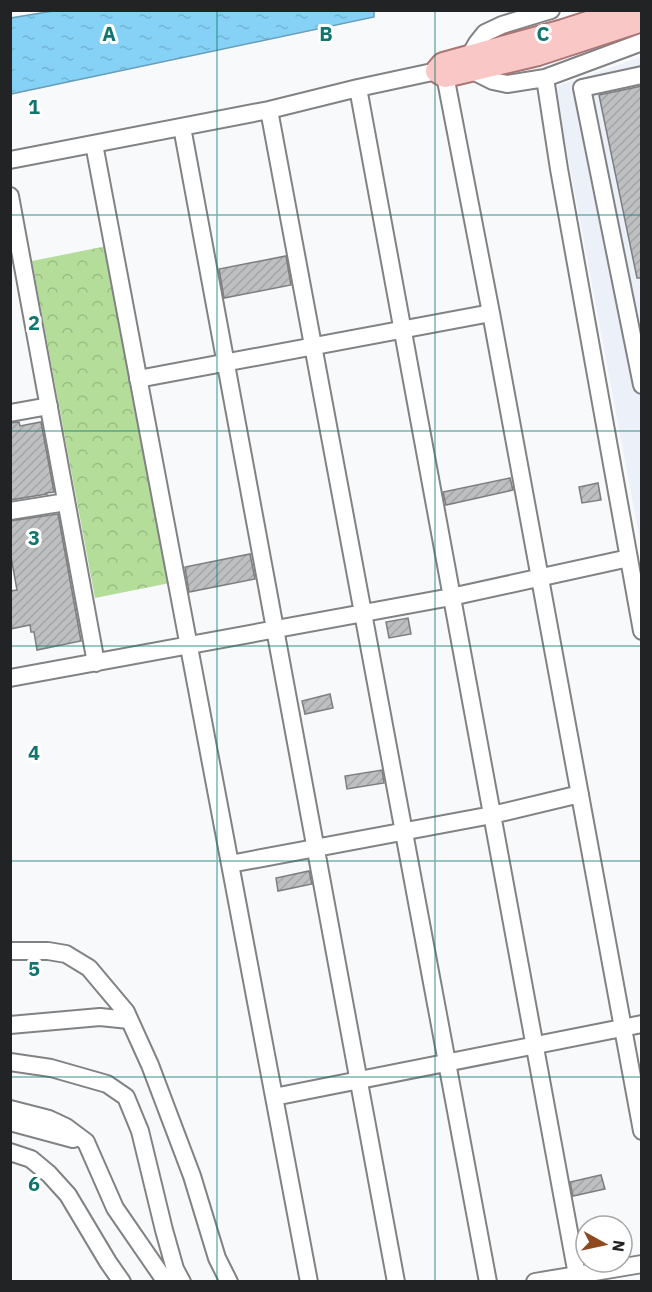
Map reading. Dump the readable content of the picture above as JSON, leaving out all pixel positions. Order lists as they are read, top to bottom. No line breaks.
{"north":"right","grid":{"columns":["A","B","C"],"rows":["1","2","3","4","5","6"]}}
